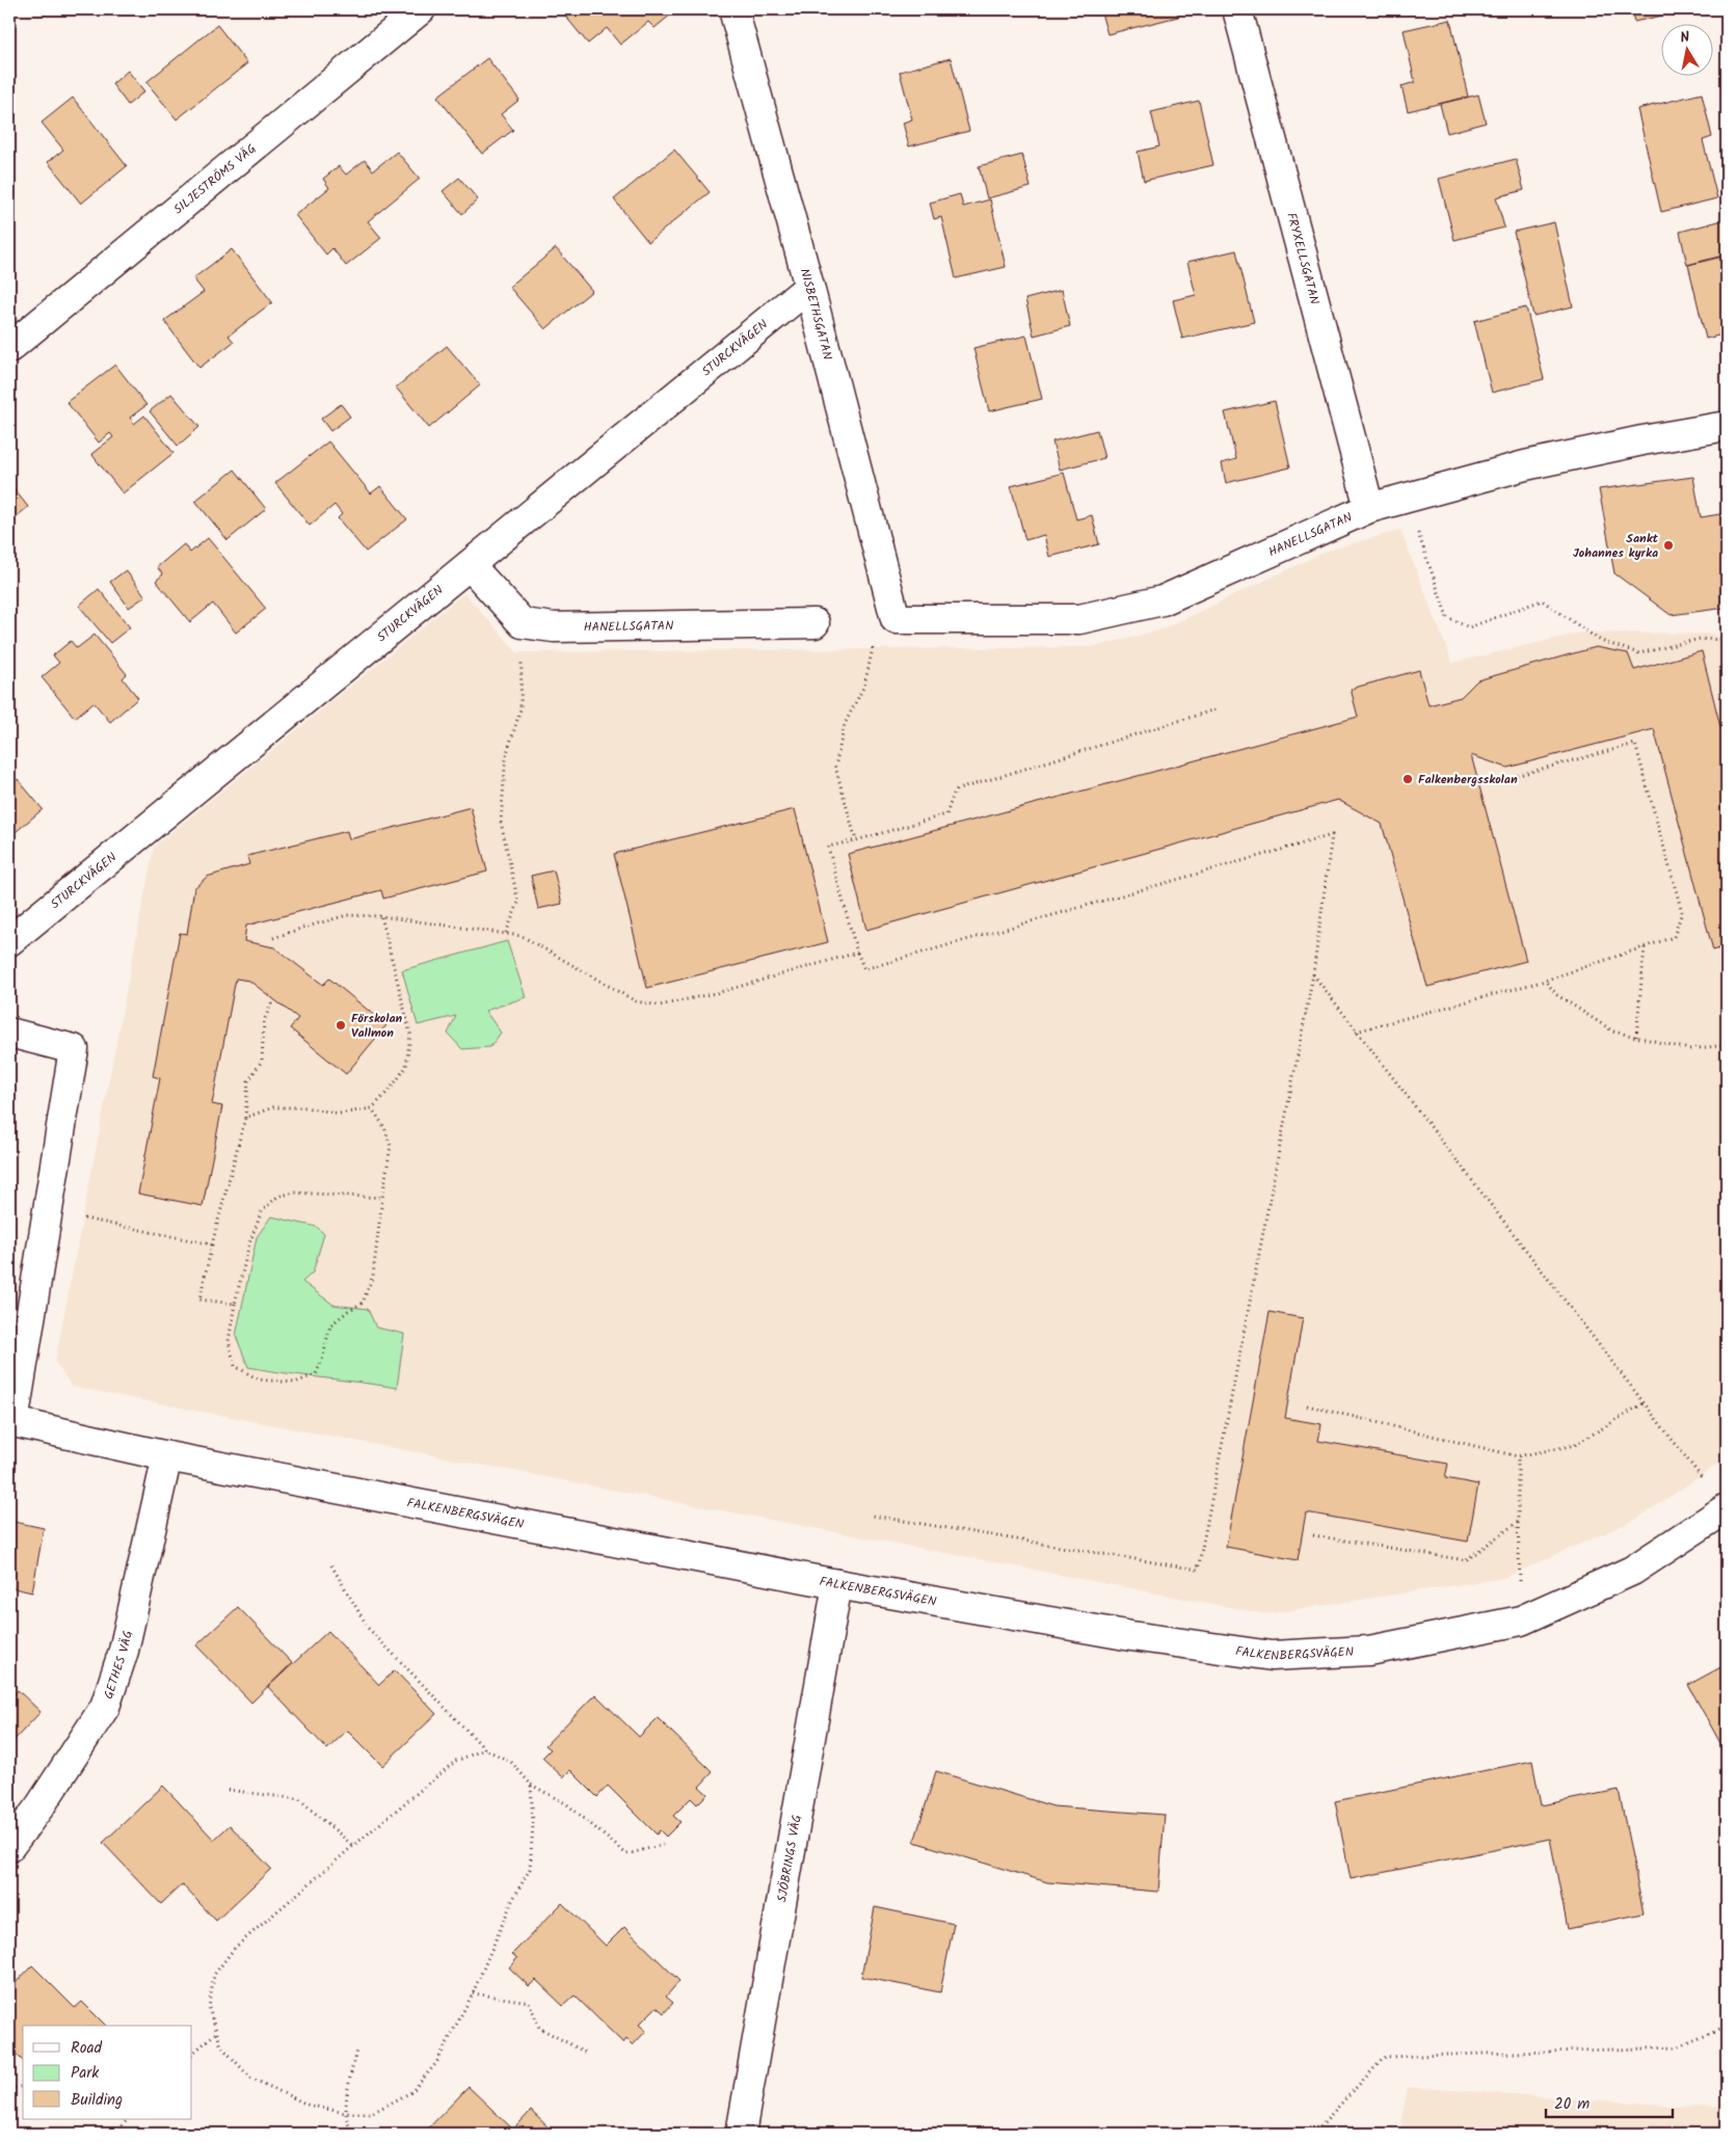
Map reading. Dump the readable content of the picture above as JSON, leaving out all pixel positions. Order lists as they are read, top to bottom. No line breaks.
{"streets":{"street":["SILJESTRÖMS VÄG","FRYXELLSGATAN","NISBETHSGATAN","STURCKVÄGEN","HANELLSGATAN","FALKENBERGSVÄGEN","GETHES VÄG","SJÖBRINGS VÄG"]},"crossings":[["FRYXELLSGATAN","HANELLSGATAN"],["NISBETHSGATAN","STURCKVÄGEN"],["NISBETHSGATAN","HANELLSGATAN"],["FALKENBERGSVÄGEN","GETHES VÄG"],["FALKENBERGSVÄGEN","SJÖBRINGS VÄG"]],"places":["Sankt Johannes kyrka","Falkenbergsskolan","Förskolan Vallmon"],"legend":["Road","Park","Building"],"scale_bar":"20 m","north":"top"}
